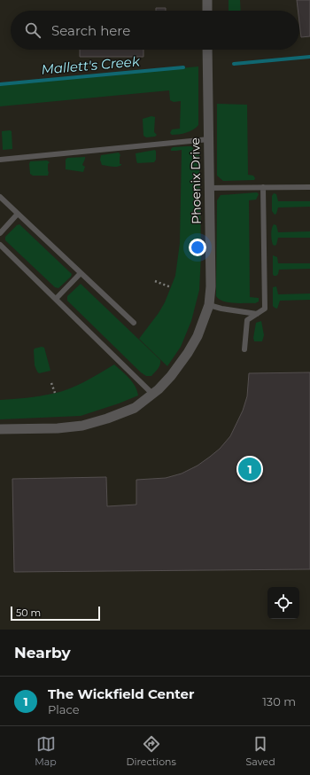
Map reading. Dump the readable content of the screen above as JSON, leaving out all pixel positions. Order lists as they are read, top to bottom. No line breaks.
{"streets":{"street":["Phoenix Drive"]},"water":["Mallett's Creek"],"scale_bar":"50 m","page":{"search":"Search here","pins":"1","scale":"50 m","heading":"Nearby","list":[{"mark":"1","name":"The Wickfield Center","note":"Place","value":"130 m"}],"nav":["Map","Directions","Saved"]}}
